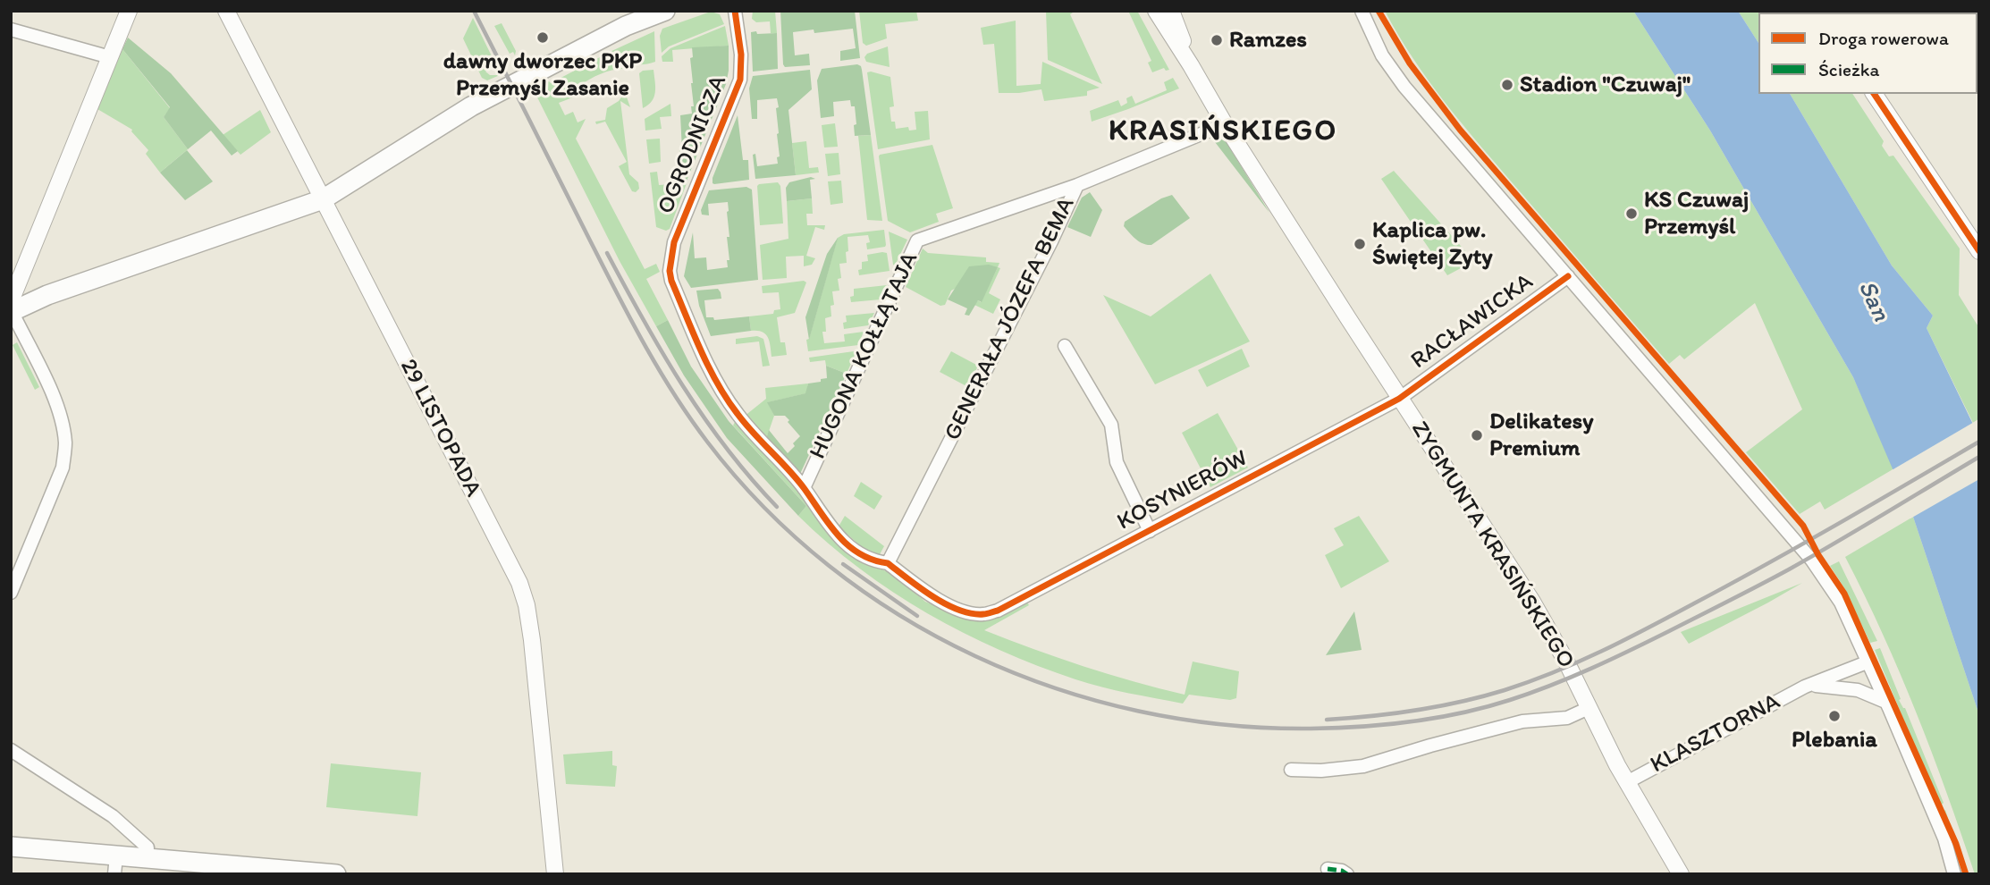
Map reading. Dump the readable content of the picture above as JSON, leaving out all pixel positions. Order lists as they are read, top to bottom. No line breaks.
{"streets":{"street":["OGRODNICZA","GENERAŁA JÓZEFA BEMA","RACŁAWICKA","HUGONA KOŁŁĄTAJA","29 LISTOPADA","KOSYNIERÓW","ZYGMUNTA KRASIŃSKIEGO","KLASZTORNA"]},"crossings":[["OGRODNICZA","HUGONA KOŁŁĄTAJA"],["GENERAŁA JÓZEFA BEMA","HUGONA KOŁŁĄTAJA"],["GENERAŁA JÓZEFA BEMA","KOSYNIERÓW"],["GENERAŁA JÓZEFA BEMA","ZYGMUNTA KRASIŃSKIEGO"],["RACŁAWICKA","KOSYNIERÓW"],["RACŁAWICKA","ZYGMUNTA KRASIŃSKIEGO"],["KOSYNIERÓW","ZYGMUNTA KRASIŃSKIEGO"],["ZYGMUNTA KRASIŃSKIEGO","KLASZTORNA"]],"districts":["KRASIŃSKIEGO"],"water":["San"],"places":["dawny dworzec PKP Przemyśl Zasanie","Ramzes","Stadion \"Czuwaj\"","KS Czuwaj Przemyśl","Kaplica pw. Świętej Zyty","Delikatesy Premium","Plebania"],"legend":["Droga rowerowa","Ścieżka"]}
